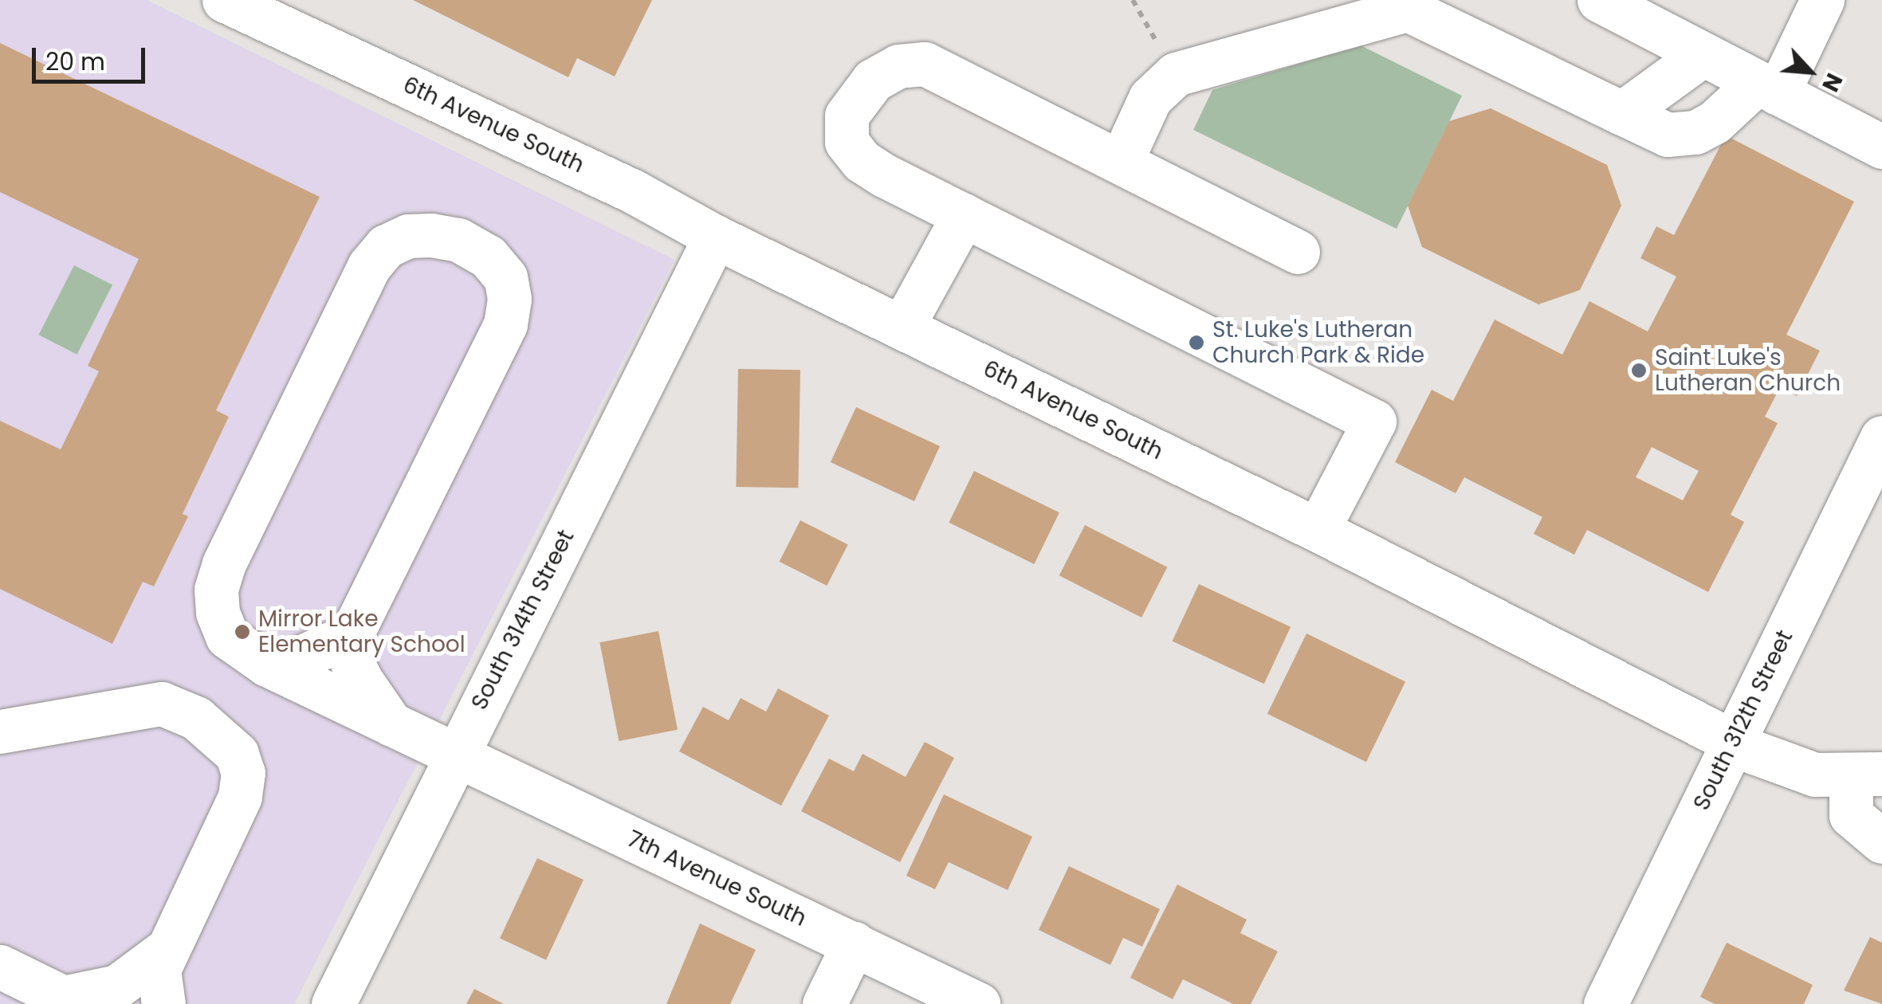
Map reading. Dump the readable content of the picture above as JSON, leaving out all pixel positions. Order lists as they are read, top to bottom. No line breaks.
{"streets":{"street":["6th Avenue South","South 314th Street","South 312th Street","7th Avenue South"]},"crossings":[["6th Avenue South","South 314th Street"],["6th Avenue South","South 312th Street"],["South 314th Street","7th Avenue South"]],"places":["St. Luke's Lutheran Church Park & Ride","Saint Luke's Lutheran Church","Mirror Lake Elementary School"],"scale_bar":"20 m","north":"bottom right"}
